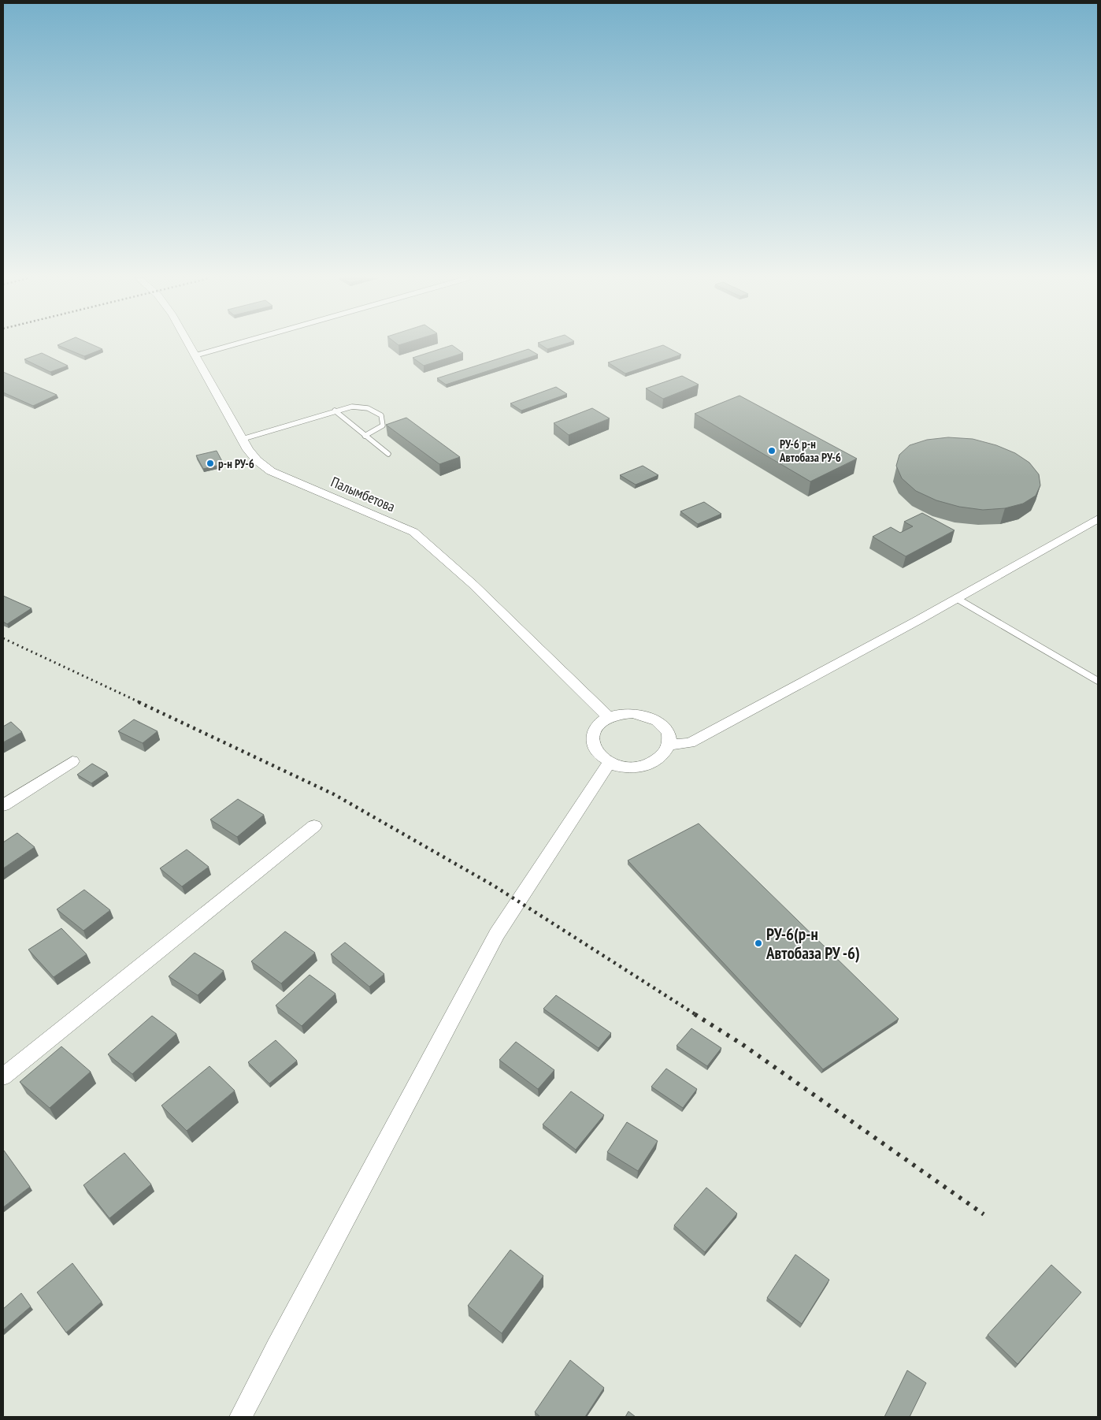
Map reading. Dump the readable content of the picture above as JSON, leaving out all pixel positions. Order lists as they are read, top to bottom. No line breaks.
{"streets":{"street":["Палымбетова"]},"places":["РУ-6 р-н Автобаза РУ-6","р-н РУ-6","РУ-6(р-н Автобаза РУ -6)"]}
